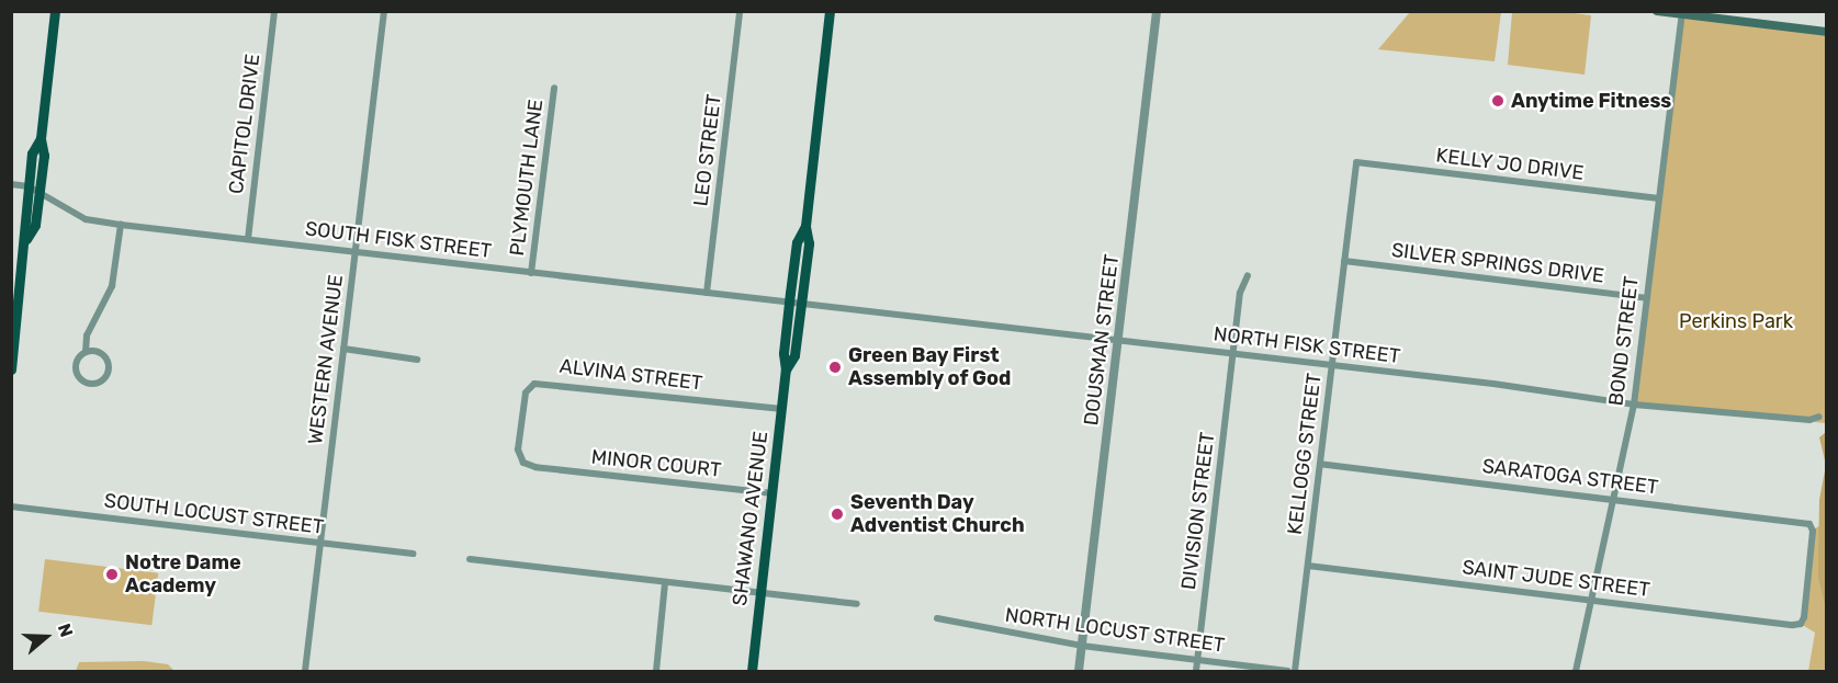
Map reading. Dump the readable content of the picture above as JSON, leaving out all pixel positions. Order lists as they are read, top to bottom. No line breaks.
{"streets":{"main road":["SHAWANO AVENUE"],"street":["CAPITOL DRIVE","LEO STREET","KELLY JO DRIVE","PLYMOUTH LANE","SOUTH FISK STREET","SILVER SPRINGS DRIVE","DOUSMAN STREET","BOND STREET","NORTH FISK STREET","WESTERN AVENUE","ALVINA STREET","KELLOGG STREET","MINOR COURT","SARATOGA STREET","DIVISION STREET","SOUTH LOCUST STREET","SAINT JUDE STREET","NORTH LOCUST STREET"]},"crossings":[["CAPITOL DRIVE","SOUTH FISK STREET"],["LEO STREET","SOUTH FISK STREET"],["KELLY JO DRIVE","BOND STREET"],["KELLY JO DRIVE","KELLOGG STREET"],["PLYMOUTH LANE","SOUTH FISK STREET"],["SOUTH FISK STREET","NORTH FISK STREET"],["SOUTH FISK STREET","WESTERN AVENUE"],["SOUTH FISK STREET","SHAWANO AVENUE"],["SILVER SPRINGS DRIVE","BOND STREET"],["SILVER SPRINGS DRIVE","KELLOGG STREET"],["DOUSMAN STREET","NORTH FISK STREET"],["DOUSMAN STREET","NORTH LOCUST STREET"],["BOND STREET","NORTH FISK STREET"],["BOND STREET","SARATOGA STREET"],["BOND STREET","SAINT JUDE STREET"],["NORTH FISK STREET","KELLOGG STREET"],["NORTH FISK STREET","DIVISION STREET"],["NORTH FISK STREET","SHAWANO AVENUE"],["WESTERN AVENUE","SOUTH LOCUST STREET"],["ALVINA STREET","MINOR COURT"],["ALVINA STREET","SHAWANO AVENUE"],["KELLOGG STREET","SARATOGA STREET"],["KELLOGG STREET","SAINT JUDE STREET"],["MINOR COURT","SHAWANO AVENUE"],["SARATOGA STREET","SAINT JUDE STREET"],["DIVISION STREET","NORTH LOCUST STREET"]],"parks":["Perkins Park"],"places":["Anytime Fitness","Green Bay First Assembly of God","Seventh Day Adventist Church","Notre Dame Academy"],"north":"right"}
